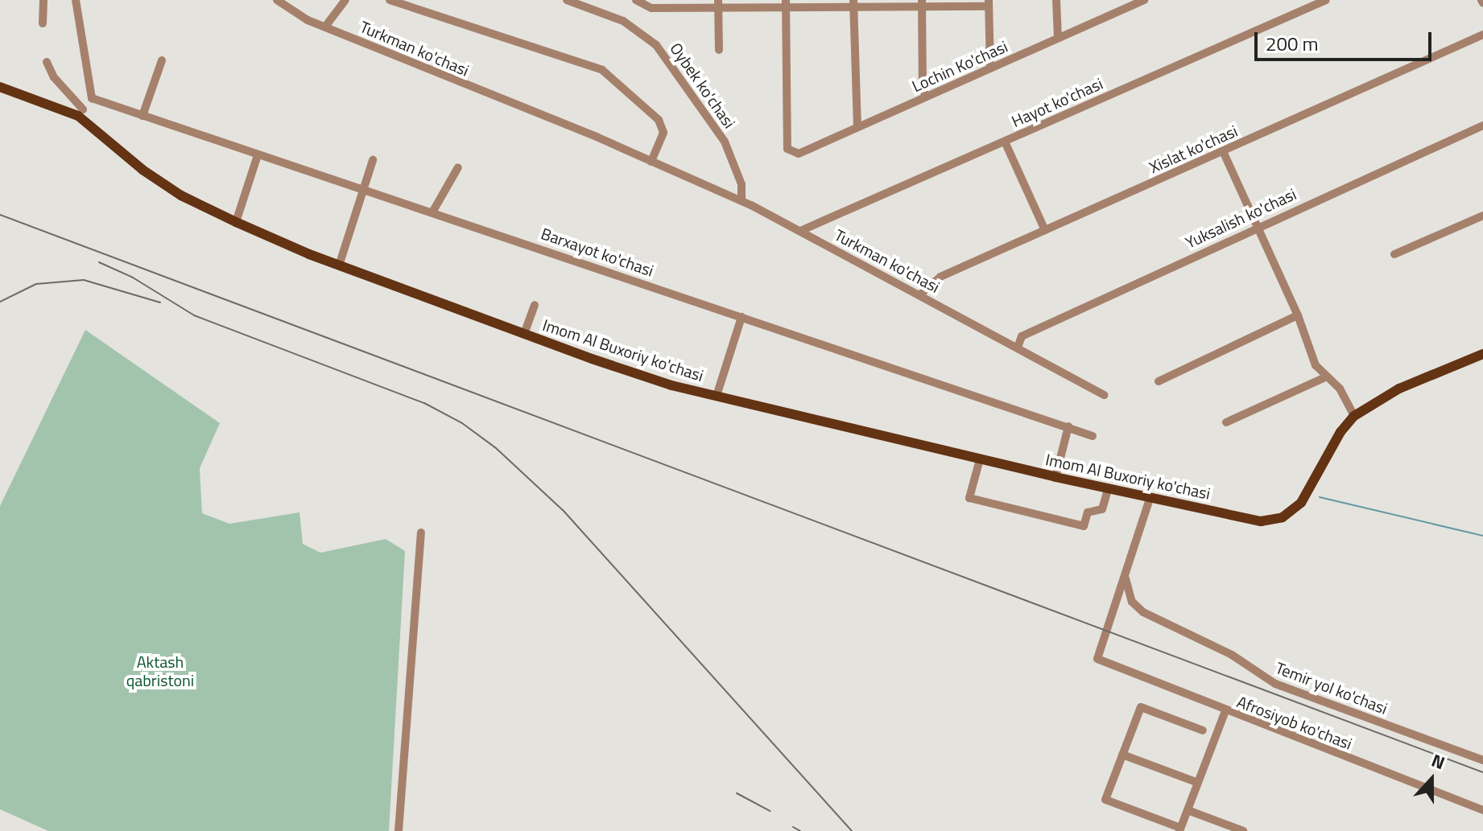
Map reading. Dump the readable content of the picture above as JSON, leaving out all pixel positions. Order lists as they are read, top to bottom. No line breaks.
{"streets":{"main road":["Imom Al Buxoriy ko'chasi"],"street":["Turkman ko'chasi","Lochin Ko'chasi","Oybek ko'chasi","Hayot ko'chasi","Xislat ko'chasi","Yuksalish ko'chasi","Barxayot ko'chasi","Temir yol ko'chasi","Afrosiyob ko'chasi"]},"crossings":[["Turkman ko'chasi","Oybek ko'chasi"],["Turkman ko'chasi","Hayot ko'chasi"],["Turkman ko'chasi","Xislat ko'chasi"],["Turkman ko'chasi","Yuksalish ko'chasi"],["Temir yol ko'chasi","Afrosiyob ko'chasi"]],"parks":["Aktash qabristoni"],"scale_bar":"200 m","north":"top"}
